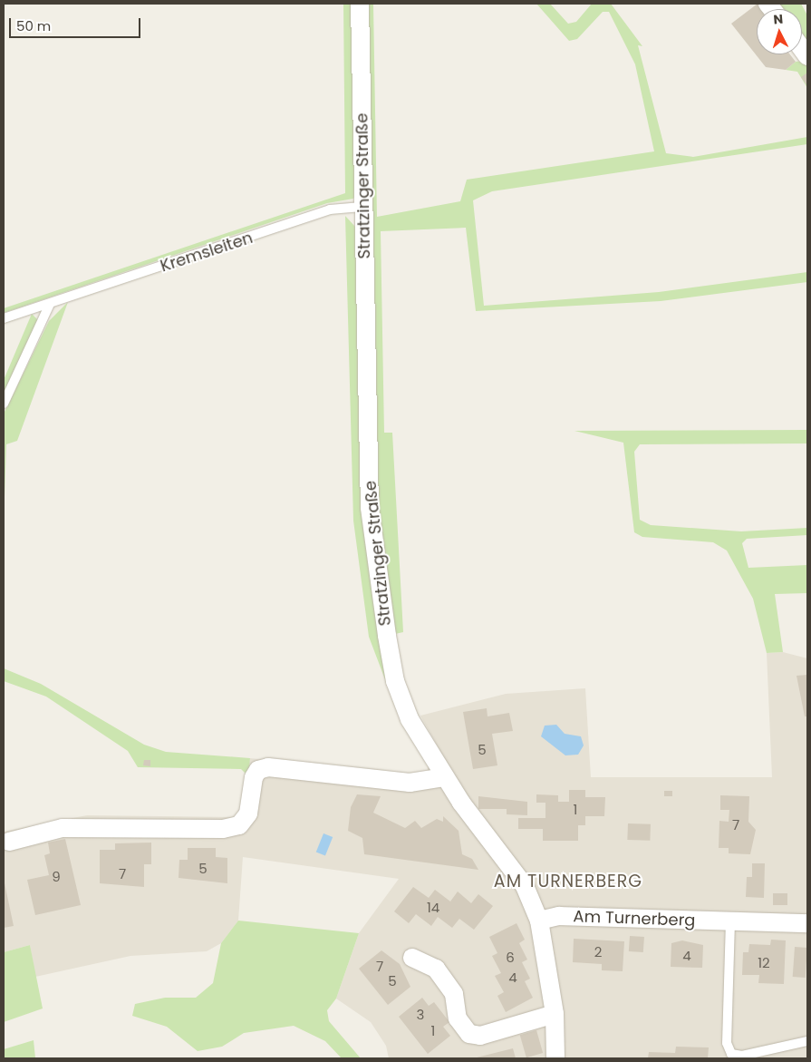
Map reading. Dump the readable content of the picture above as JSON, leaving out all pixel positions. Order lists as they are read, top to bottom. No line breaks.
{"streets":{"street":["Stratzinger Straße","Am Turnerberg"],"lane":["Kremsleiten"]},"crossings":[["Stratzinger Straße","Kremsleiten"],["Stratzinger Straße","Am Turnerberg"]],"districts":["AM TURNERBERG"],"house_numbers":["5","1","7","5","7","9","14","2","4","6","12","7","4","5","3","1"],"scale_bar":"50 m","north":"top"}
